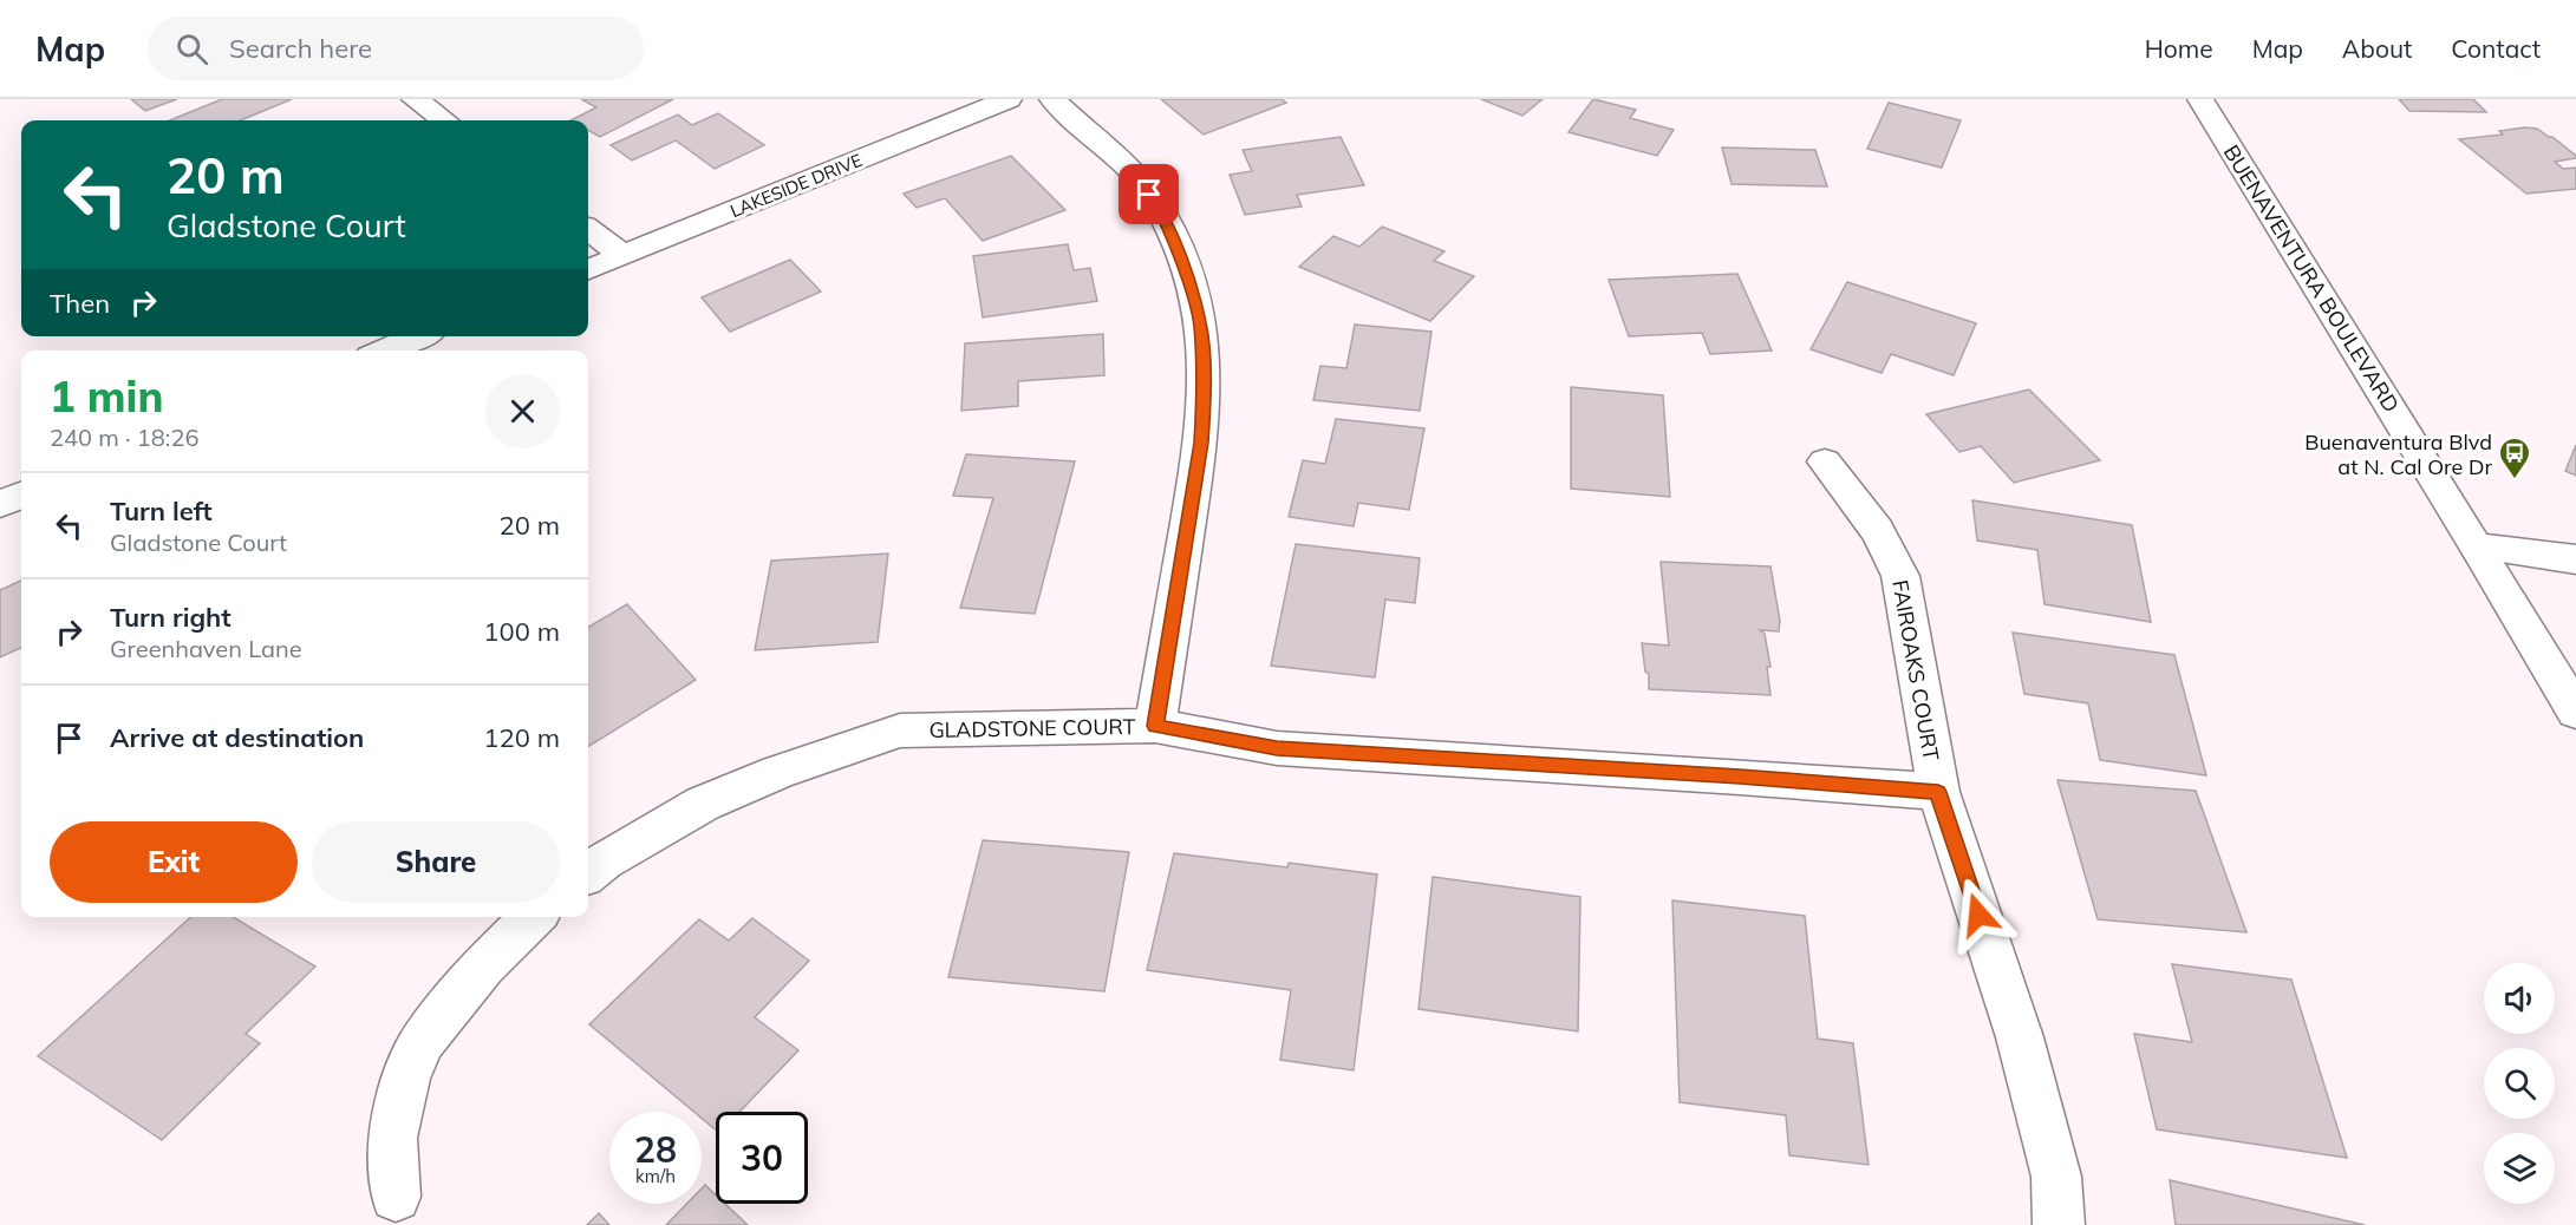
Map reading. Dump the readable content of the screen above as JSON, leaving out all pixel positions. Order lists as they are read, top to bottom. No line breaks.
{"streets":{"street":["LAKESIDE DRIVE","BUENAVENTURA BOULEVARD","FAIROAKS COURT","GLADSTONE COURT"]},"crossings":[["FAIROAKS COURT","GLADSTONE COURT"]],"places":{"bus stop":["Buenaventura Blvd at N. Cal Ore Dr"]},"page":{"header":"Map","search":"Search here","nav":["Home","Map","About","Contact"],"turn":["20 m","Gladstone Court"],"then":"Then","heading":["1 min","240 m · 18:26"],"list":[{"name":"Turn left","note":"Gladstone Court","value":"20 m"},{"name":"Turn right","note":"Greenhaven Lane","value":"100 m"},{"name":"Arrive at destination","value":"120 m"}],"buttons":["Exit","Share"],"speed":"28 km/h","limit":"30"}}
